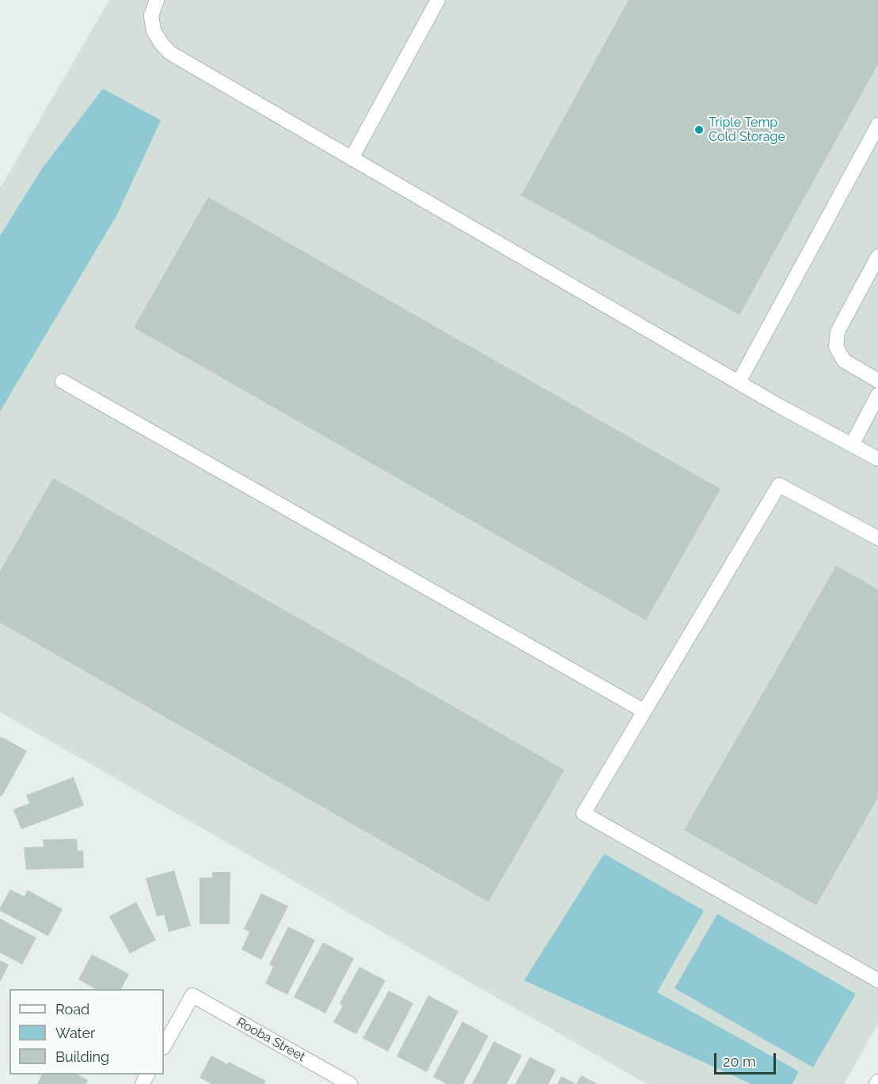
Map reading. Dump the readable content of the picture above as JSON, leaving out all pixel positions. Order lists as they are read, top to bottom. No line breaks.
{"streets":{"street":["Rooba Street"]},"places":["Triple Temp Cold Storage"],"legend":["Road","Water","Building"],"scale_bar":"20 m"}
